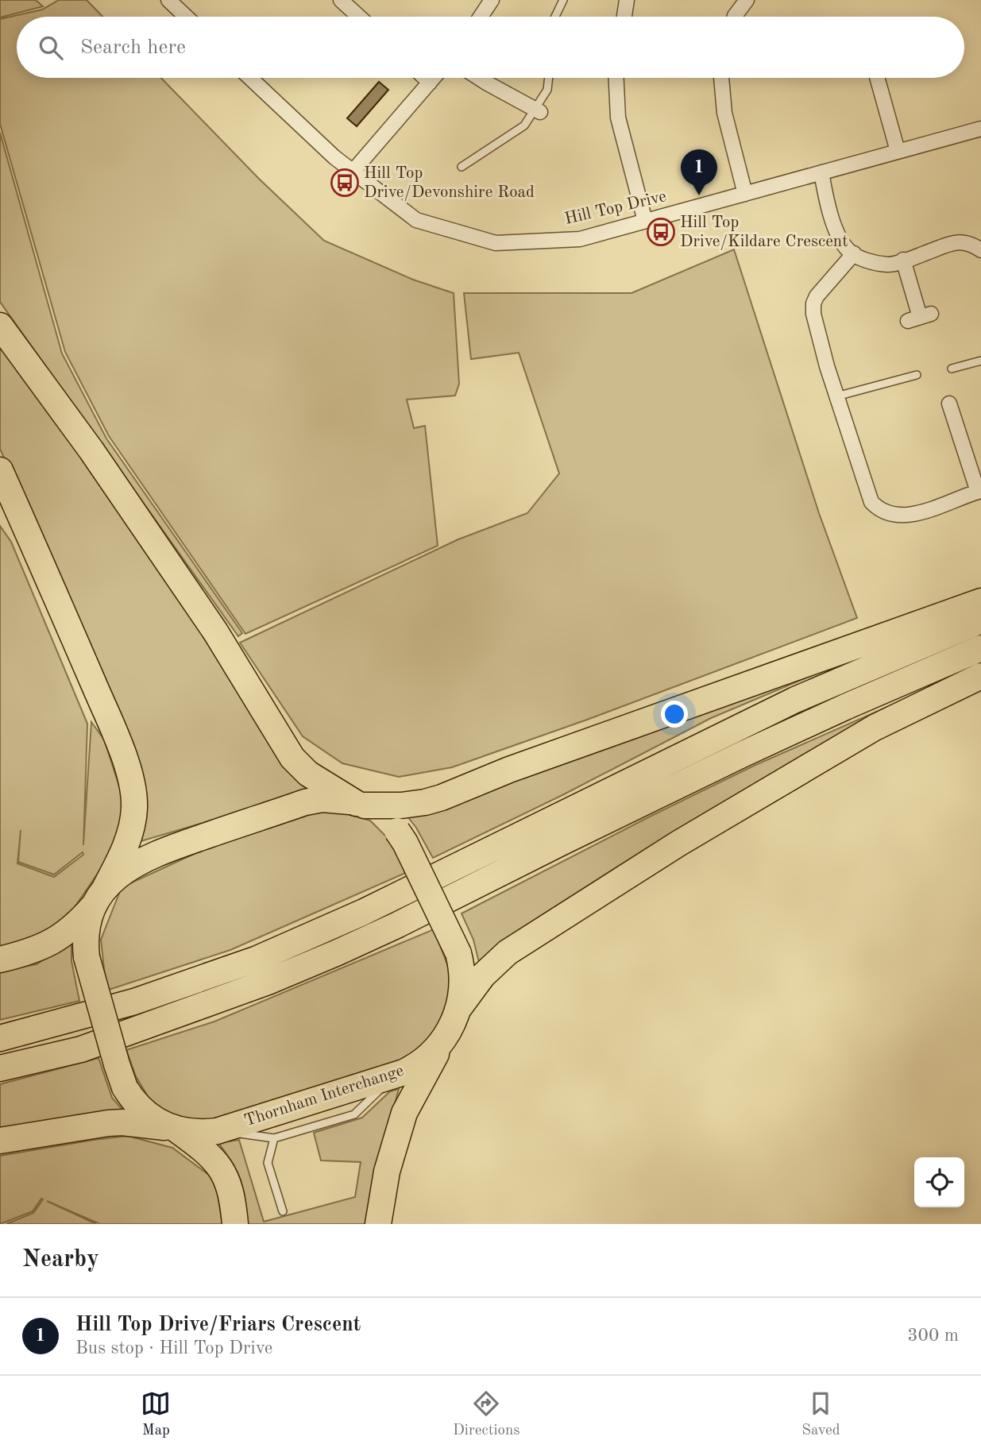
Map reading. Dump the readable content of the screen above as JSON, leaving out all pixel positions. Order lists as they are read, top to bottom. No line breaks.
{"streets":{"highway":["Thornham Interchange"],"street":["Hill Top Drive"]},"places":{"bus stop":["Hill Top Drive/Devonshire Road","Hill Top Drive/Kildare Crescent"]},"page":{"search":"Search here","pins":"1","heading":"Nearby","list":[{"mark":"1","name":"Hill Top Drive/Friars Crescent","note":"Bus stop · Hill Top Drive","value":"300 m"}],"nav":["Map","Directions","Saved"]}}
